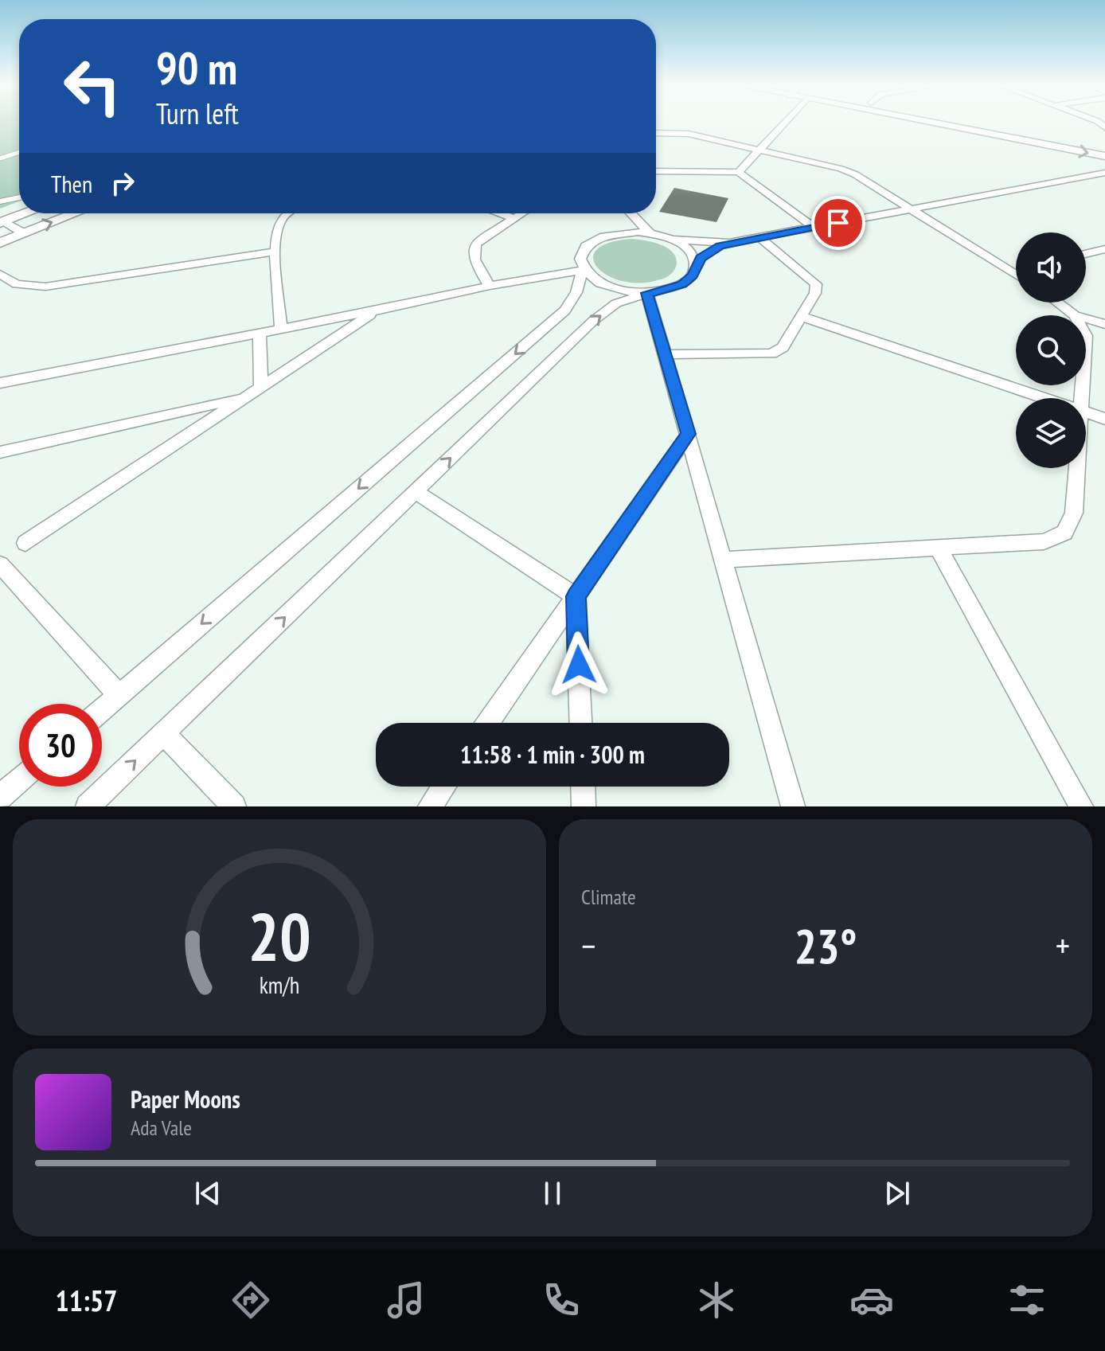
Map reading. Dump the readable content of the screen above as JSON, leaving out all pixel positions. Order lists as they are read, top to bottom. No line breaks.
{"page":{"turn":["90 m","Turn left"],"then":"Then","limit":"30","trip":"11:58 · 1 min · 300 m","tile":"Climate","heat":["−","23°","+"],"song":["Paper Moons","Ada Vale"],"tabs":"11:57","gauge":["20","km/h"]}}
